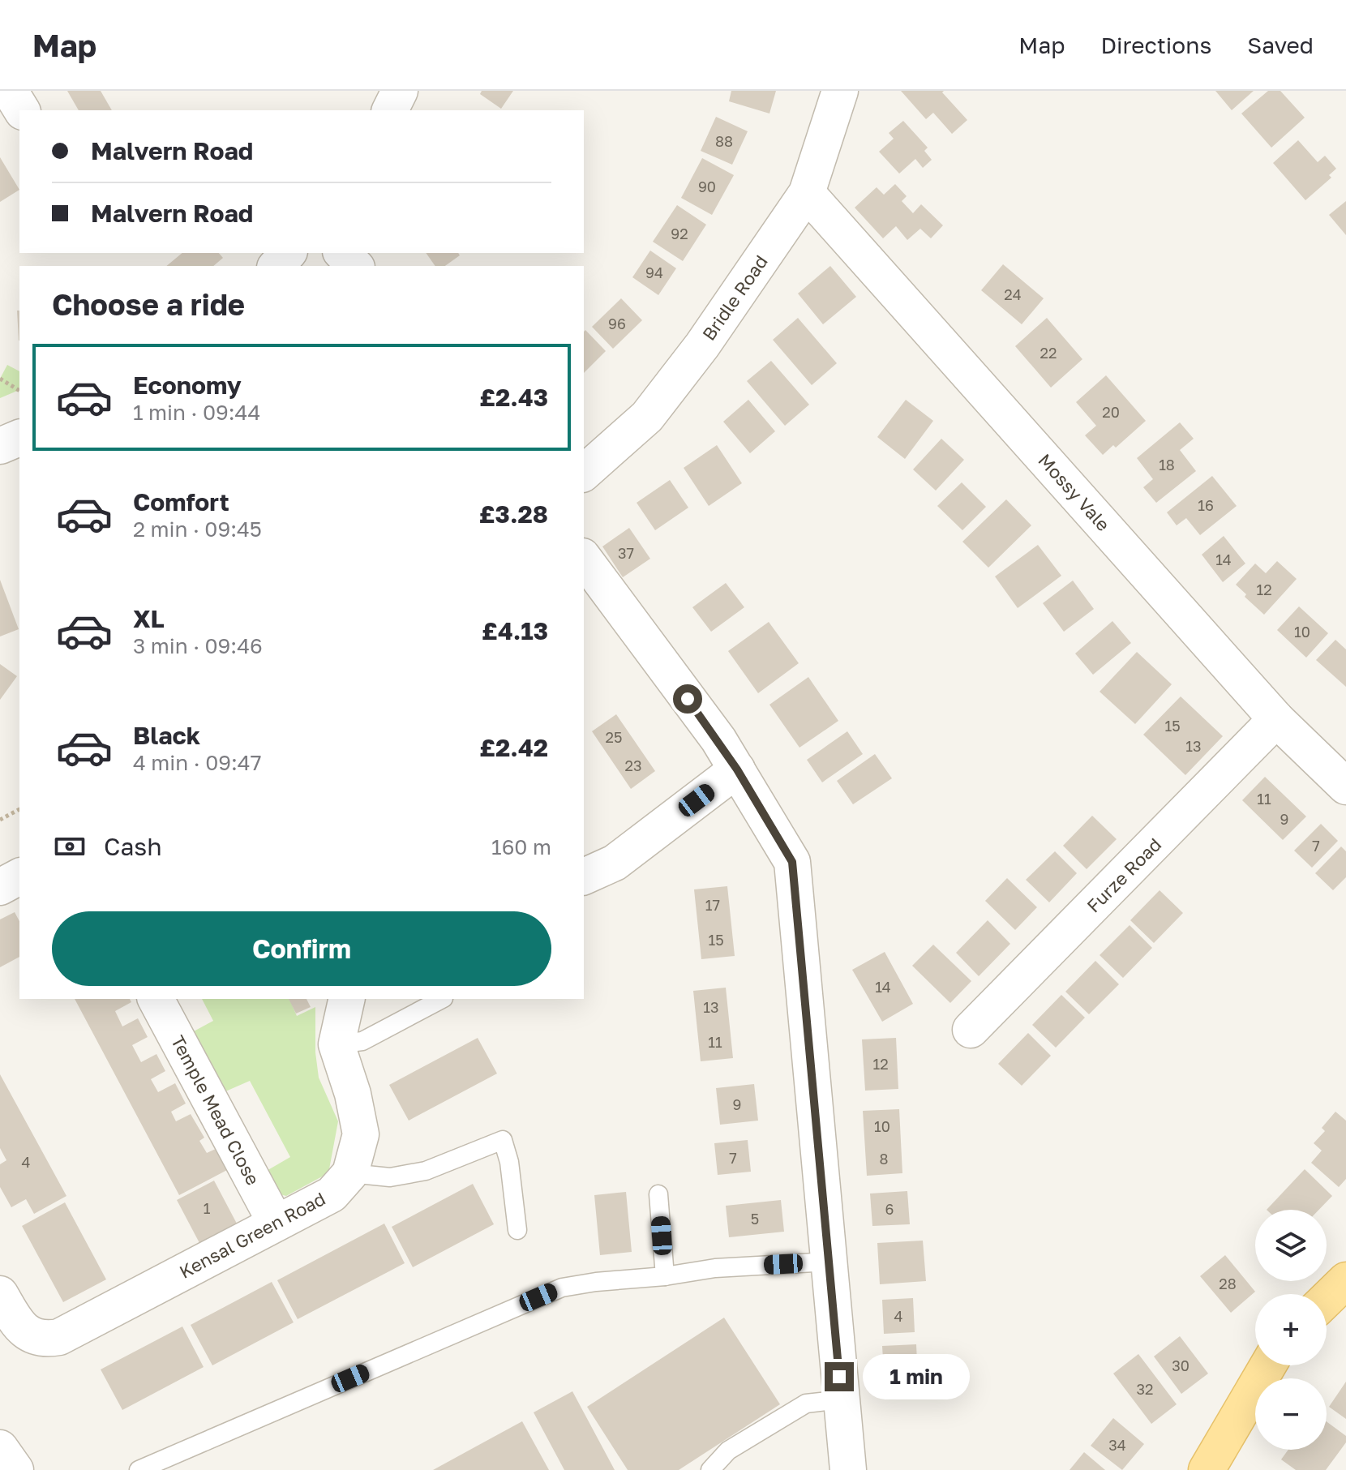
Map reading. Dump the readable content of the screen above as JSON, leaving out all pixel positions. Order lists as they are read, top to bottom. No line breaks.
{"streets":{"street":["Bridle Road","Mossy Vale","Furze Road","Temple Mead Close","Kensal Green Road"]},"crossings":[["Bridle Road","Mossy Vale"],["Mossy Vale","Furze Road"],["Temple Mead Close","Kensal Green Road"]],"house_numbers":["88","90","92","94","24","96","22","20","18","16","37","14","12","10","15","25","13","23","11","9","7","17","15","14","13","11","12","9","10","7","8","4","1","6","5","28","4","30","32","34"],"page":{"header":"Map","nav":["Map","Directions","Saved"],"banner":["Malvern Road","Malvern Road"],"heading":"Choose a ride","list":[{"name":"Economy","note":"1 min · 09:44","value":"£2.43"},{"name":"Comfort","note":"2 min · 09:45","value":"£3.28"},{"name":"XL","note":"3 min · 09:46","value":"£4.13"},{"name":"Black","note":"4 min · 09:47","value":"£2.42"}],"pay":["Cash","160 m"],"buttons":"Confirm","map_buttons":["+","−"],"bubble":"1 min"}}
